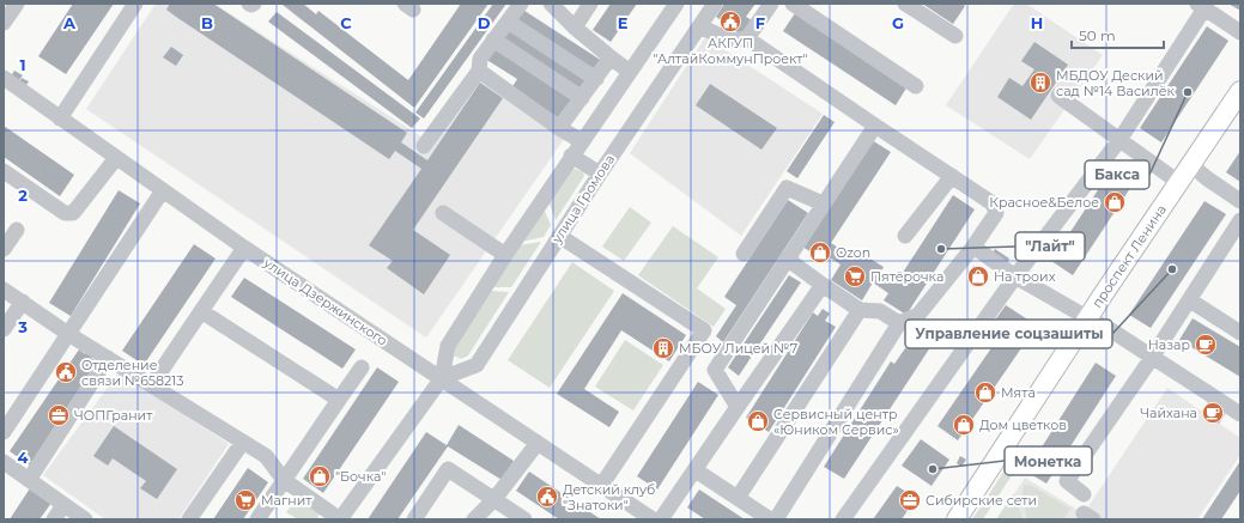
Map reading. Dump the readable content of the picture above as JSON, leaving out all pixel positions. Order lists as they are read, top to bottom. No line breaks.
{"streets":{"main road":["проспект Ленина"],"street":["улица Громова","улица Дзержинского"]},"crossings":[["улица Громова","улица Дзержинского"]],"places":{"public building":["АКГУП \"АлтайКоммунПроект\"","Отделение связи №658213","Детский клуб \"Знатоки\""],"building":["МБДОУ Деский сад №14 Василёк","МБОУ Лицей №7"],"other":["Бакса","\"Лайт\"","Управление соцзашиты","Монетка"],"shop":["Красное&Белое","Ozon","На троих","Мята","Сервисный центр «Юником Сервис»","Дом цветков","\"Бочка\""],"supermarket":["Пятёрочка","Магнит"],"cafe":["Назар","Чайхана"],"office":["ЧОПГранит","Сибирские сети"]},"scale_bar":"50 m","grid":{"columns":["A","B","C","D","E","F","G","H"],"rows":["1","2","3","4"]}}
